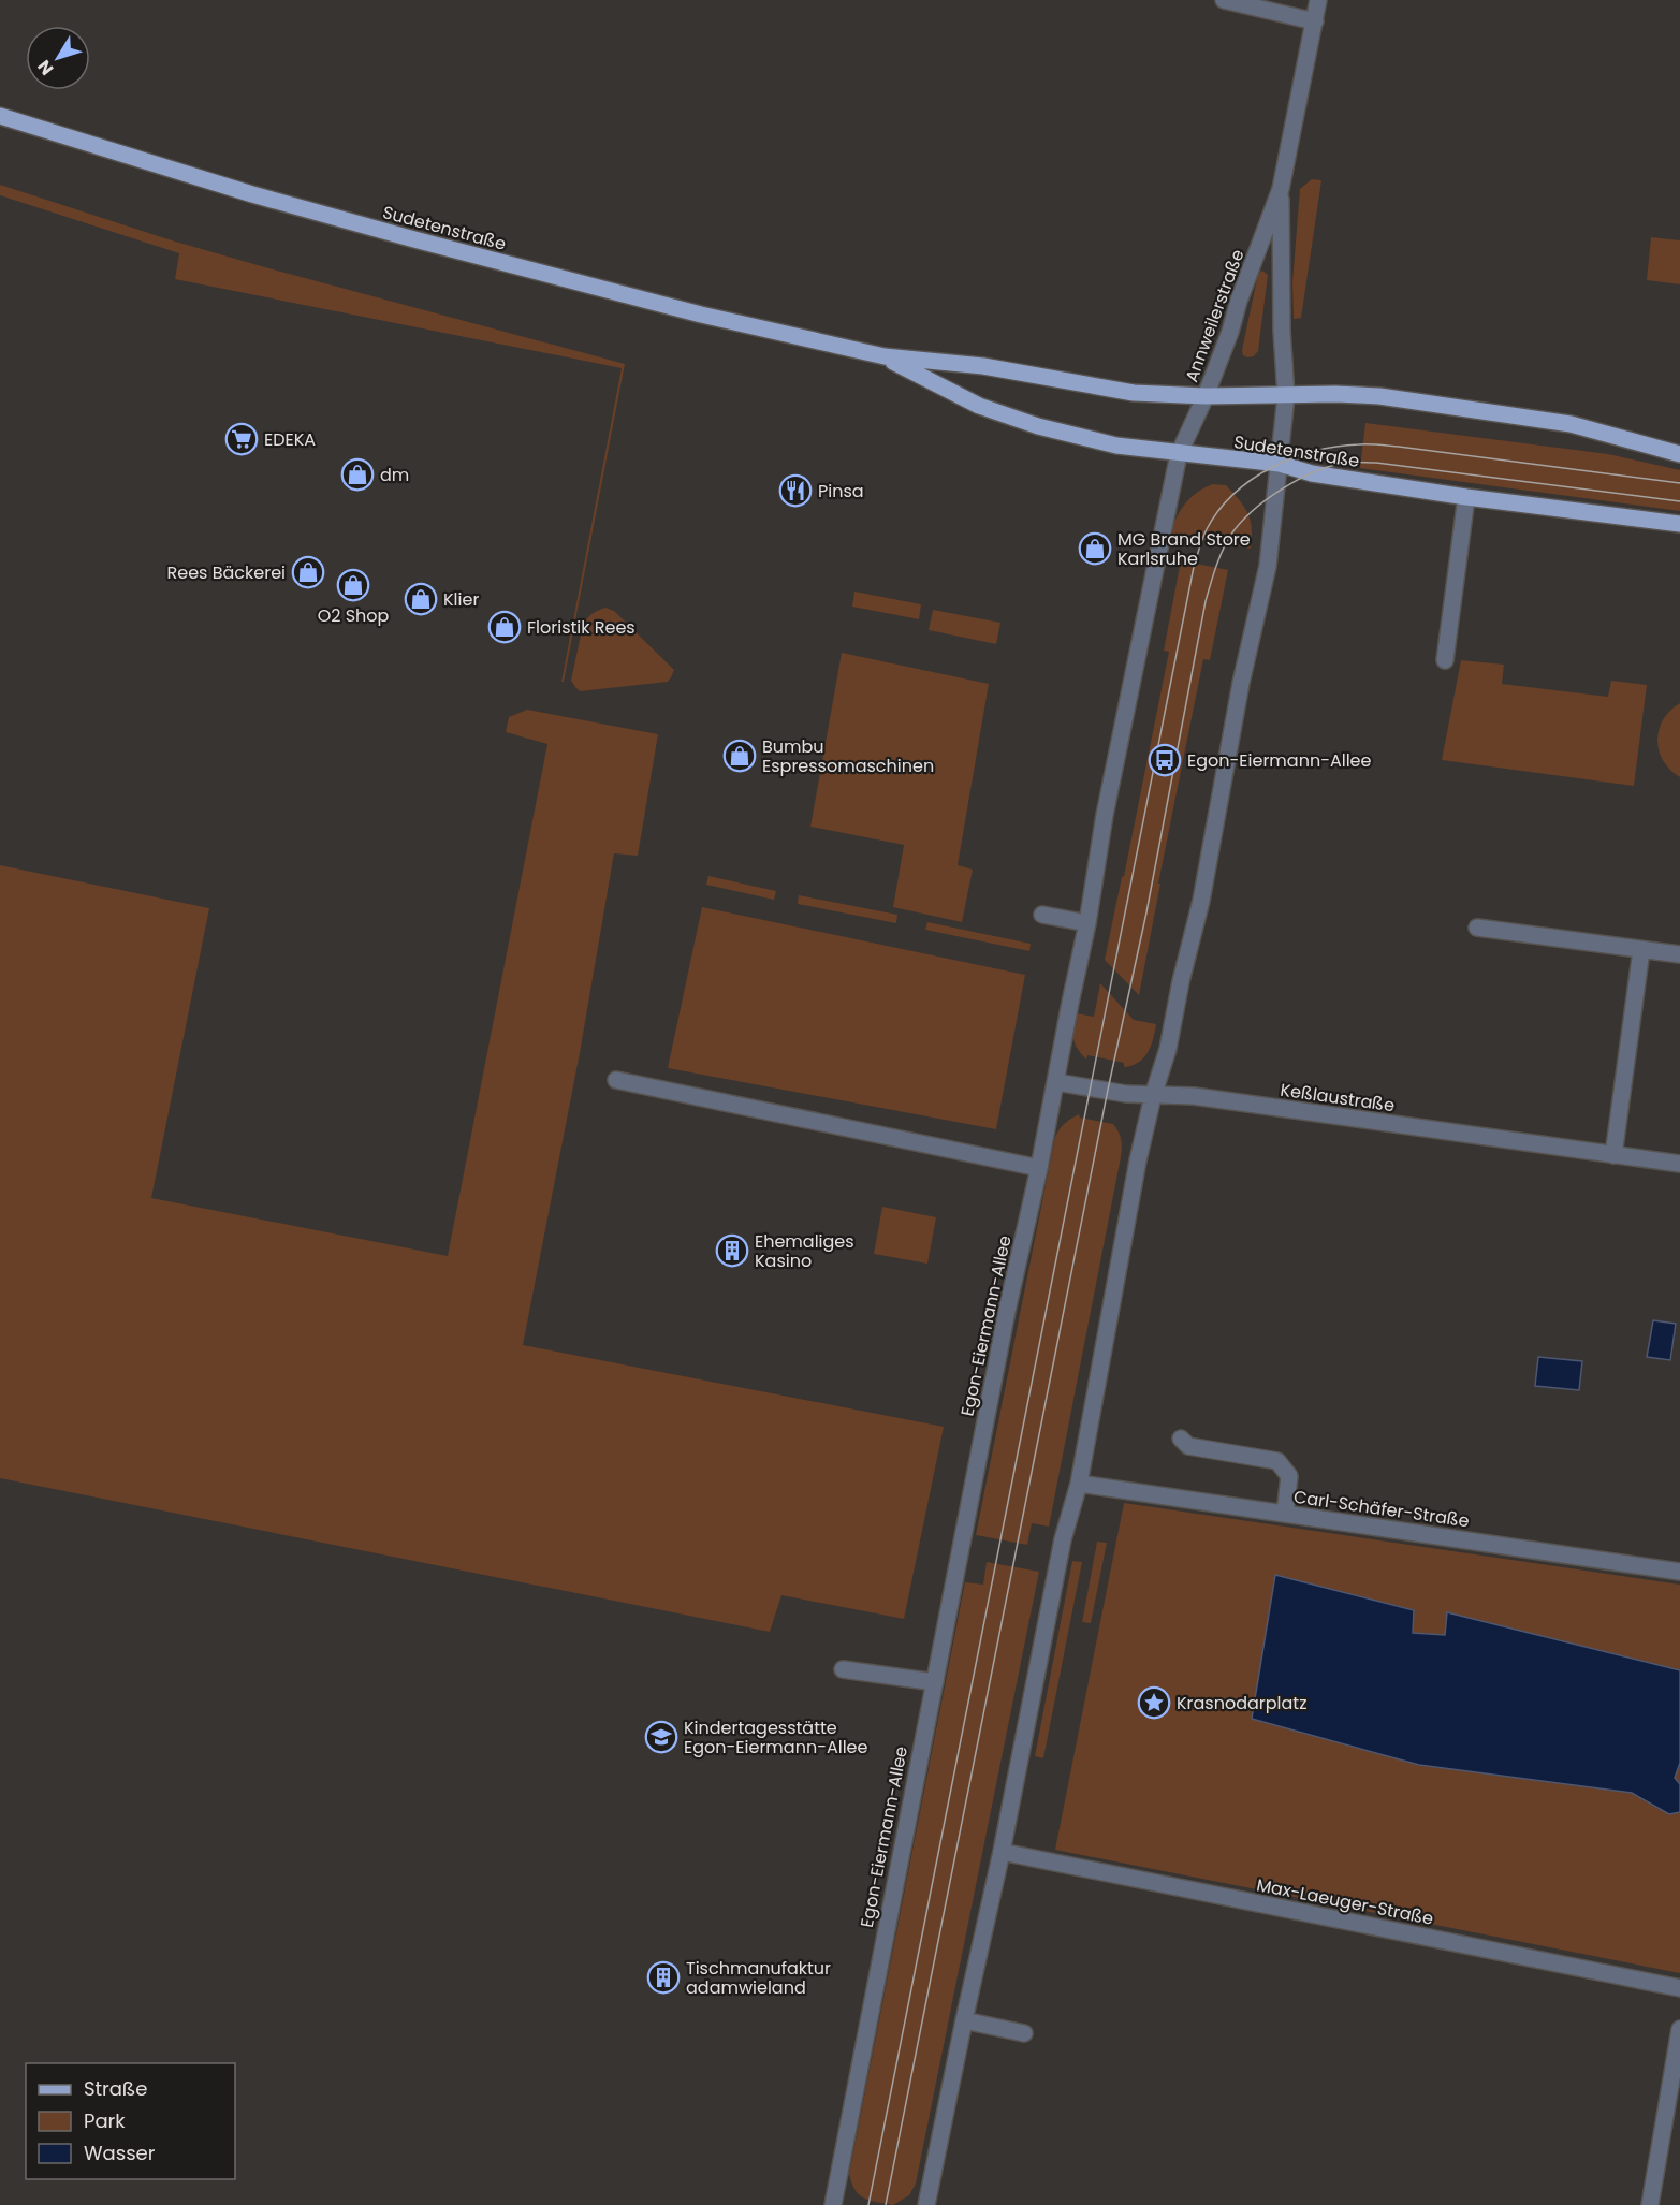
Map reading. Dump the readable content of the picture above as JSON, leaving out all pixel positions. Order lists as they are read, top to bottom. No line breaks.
{"streets":{"main road":["Sudetenstraße"],"street":["Annweilerstraße","Keßlaustraße","Egon-Eiermann-Allee","Carl-Schäfer-Straße","Max-Laeuger-Straße"]},"crossings":[["Sudetenstraße","Annweilerstraße"],["Sudetenstraße","Egon-Eiermann-Allee"],["Annweilerstraße","Egon-Eiermann-Allee"],["Keßlaustraße","Egon-Eiermann-Allee"]],"places":{"supermarket":["EDEKA"],"shop":["dm","MG Brand Store Karlsruhe","Rees Bäckerei","O2 Shop","Klier","Floristik Rees","Bumbu Espressomaschinen"],"restaurant":["Pinsa"],"bus stop":["Egon-Eiermann-Allee"],"building":["Ehemaliges Kasino","Tischmanufaktur adamwieland"],"place":["Krasnodarplatz"],"school or university":["Kindertagesstätte Egon-Eiermann-Allee"]},"legend":["Straße","Park","Wasser"],"north":"bottom left"}
